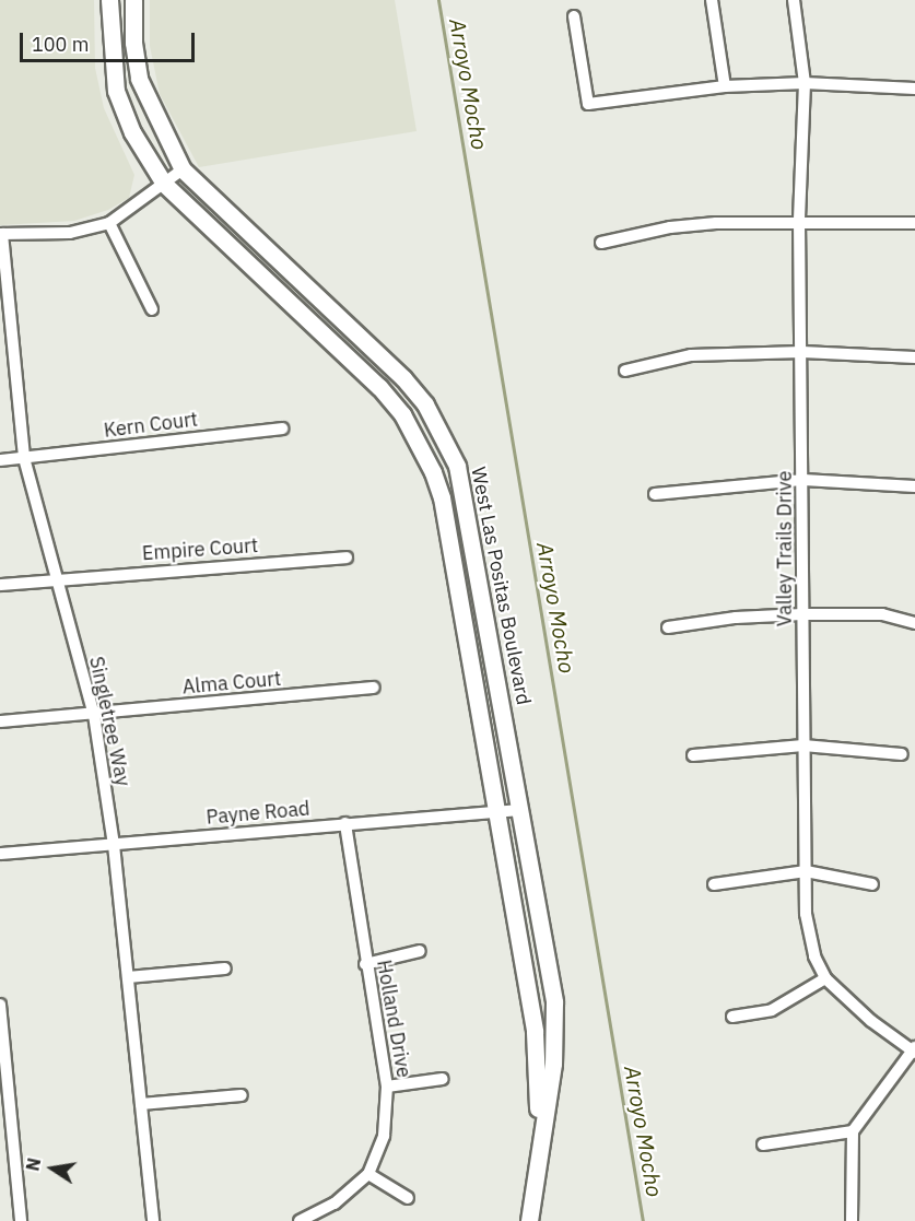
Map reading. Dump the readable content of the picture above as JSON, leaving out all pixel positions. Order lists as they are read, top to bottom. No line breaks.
{"streets":{"main road":["West Las Positas Boulevard"],"street":["Kern Court","Valley Trails Drive","Empire Court","Alma Court","Singletree Way","Payne Road","Holland Drive"]},"crossings":[["Kern Court","Singletree Way"],["Empire Court","Singletree Way"],["West Las Positas Boulevard","Payne Road"],["Alma Court","Singletree Way"],["Singletree Way","Payne Road"],["Payne Road","Holland Drive"]],"water":["Arroyo Mocho"],"scale_bar":"100 m","north":"left"}
